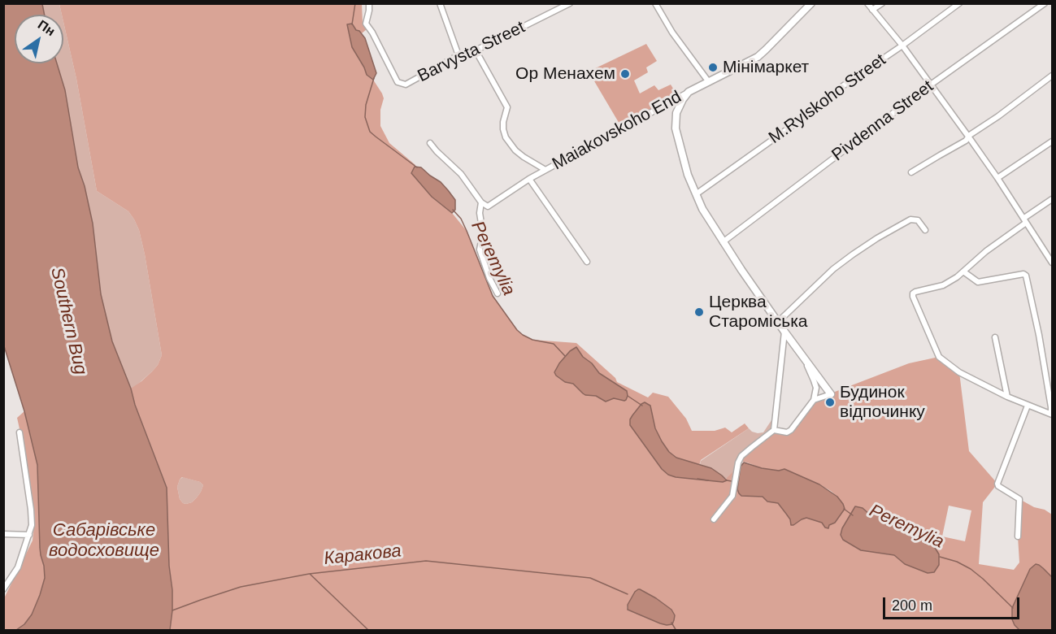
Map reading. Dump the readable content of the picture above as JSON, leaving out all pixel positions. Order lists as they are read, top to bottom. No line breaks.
{"streets":{"street":["Barvysta Street","M.Rylskoho Street","Pivdenna Street","Maiakovskoho End"]},"crossings":[["Barvysta Street","Maiakovskoho End"]],"water":["Peremylia","Southern Bug","Сабарівське водосховище","Каракова"],"places":["Мінімаркет","Ор Менахем","Церква Староміська","Будинок відпочинку"],"scale_bar":"200 m","north":"top right"}
